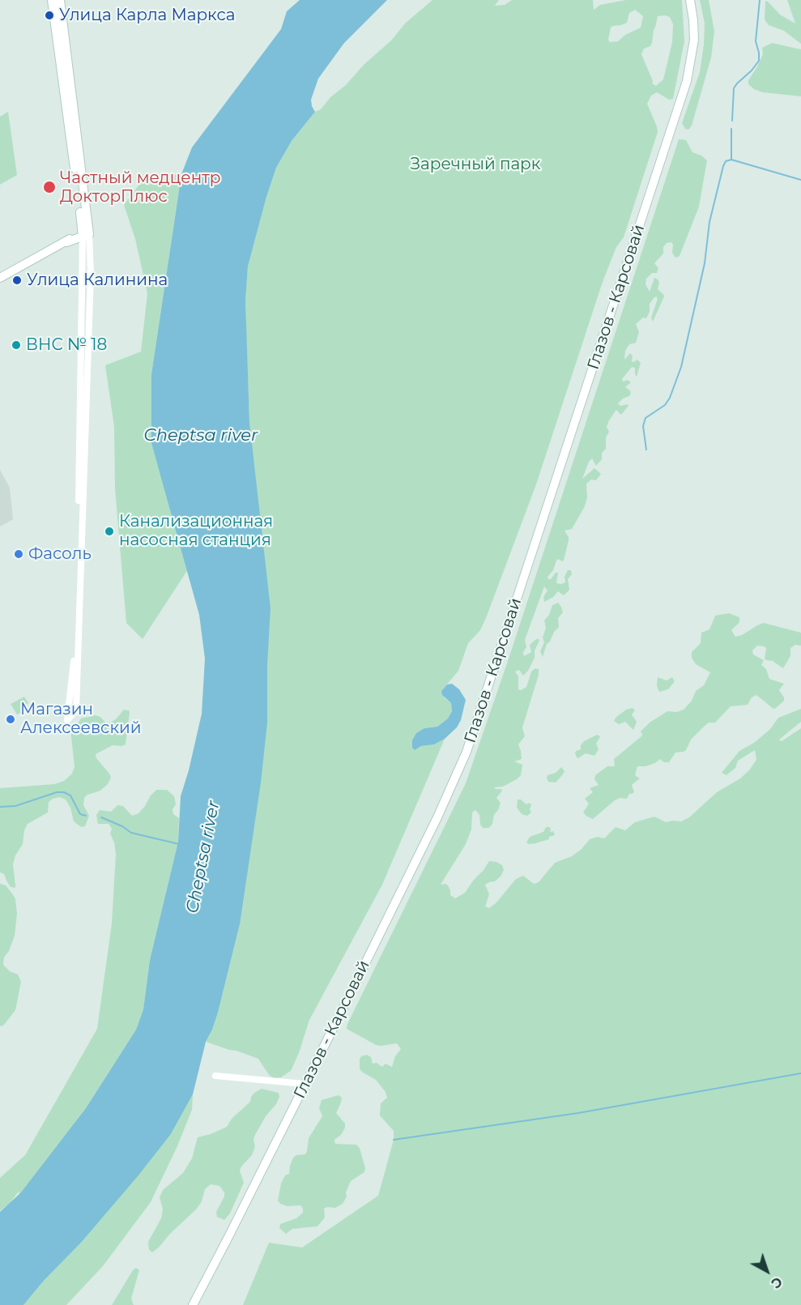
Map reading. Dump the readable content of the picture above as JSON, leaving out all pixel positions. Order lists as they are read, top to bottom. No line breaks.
{"streets":{"main road":["Глазов - Карсовай"]},"water":["Cheptsa river"],"parks":["Заречный парк"],"places":["Улица Карла Маркса","Частный медцентр ДокторПлюс","Улица Калинина","ВНС № 18","Канализационная насосная станция","Фасоль","Магазин Алексеевский"],"north":"bottom right"}
